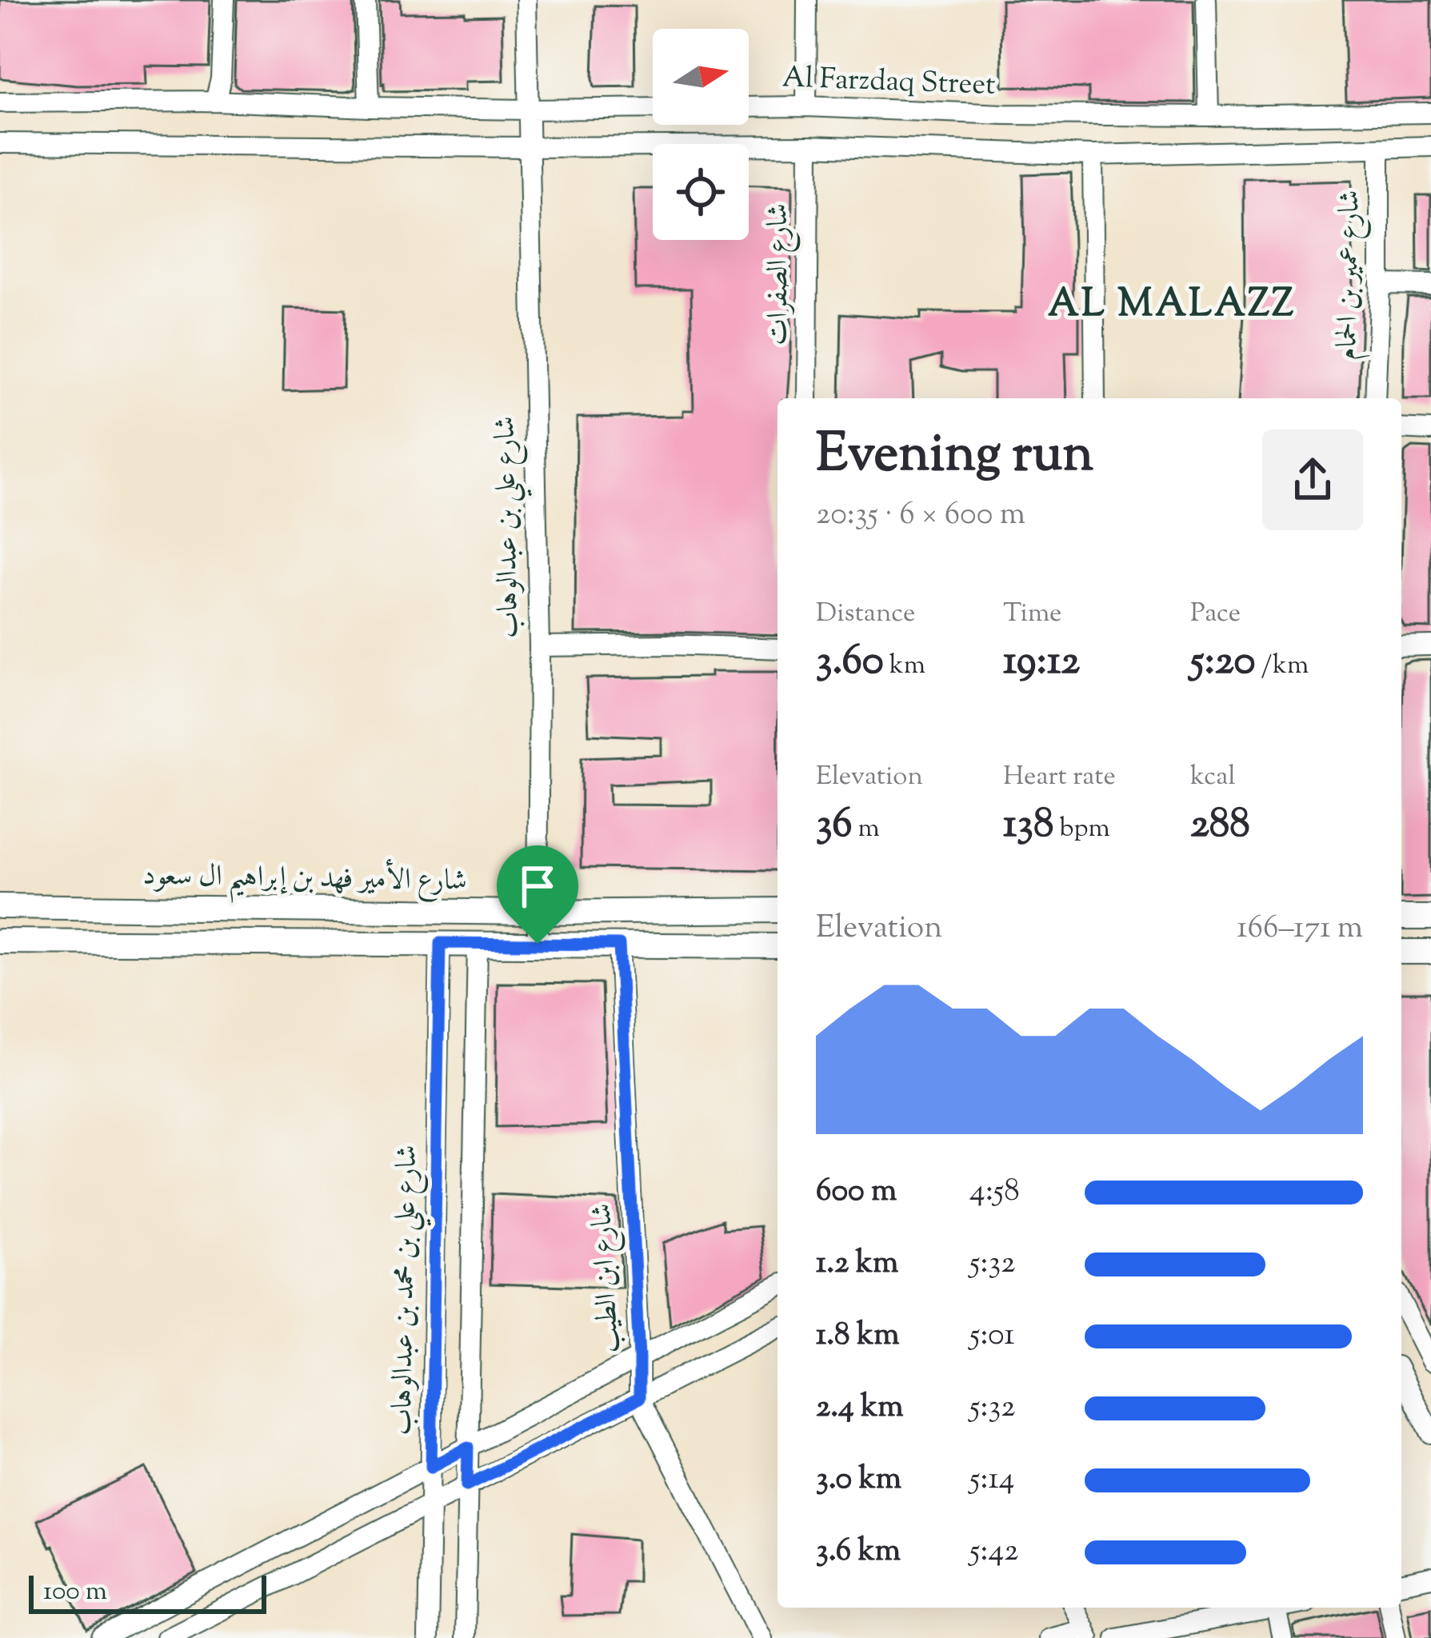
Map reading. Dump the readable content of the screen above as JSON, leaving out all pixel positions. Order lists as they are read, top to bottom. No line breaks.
{"streets":{"main road":["شارع الأمير فهد بن إبراهيم ال سعود"],"street":["Al Farzdaq Street","شارع الصفرات","شارع عمير بن الحمام","شارع علي بن عبدالوهاب","شارع ابن الطيب","شارع علي بن محمد بن عبدالوهاب"]},"crossings":[["Al Farzdaq Street","شارع علي بن عبدالوهاب"],["شارع علي بن عبدالوهاب","شارع الأمير فهد بن إبراهيم ال سعود"]],"districts":["AL MALAZZ"],"scale_bar":"100 m","north":"right","page":{"heading":["Evening run","20:35 · 6 × 600 m"],"stats":[["Distance","3.60 km"],["Time","19:12"],["Pace","5:20 /km"],["Elevation","36 m"],["Heart rate","138 bpm"],["kcal","288"]],"chart":["Elevation","166–171 m"],"list":[{"name":"600 m","note":"4:58"},{"name":"1.2 km","note":"5:32"},{"name":"1.8 km","note":"5:01"},{"name":"2.4 km","note":"5:32"},{"name":"3.0 km","note":"5:14"},{"name":"3.6 km","note":"5:42"}],"scale":"100 m"}}
